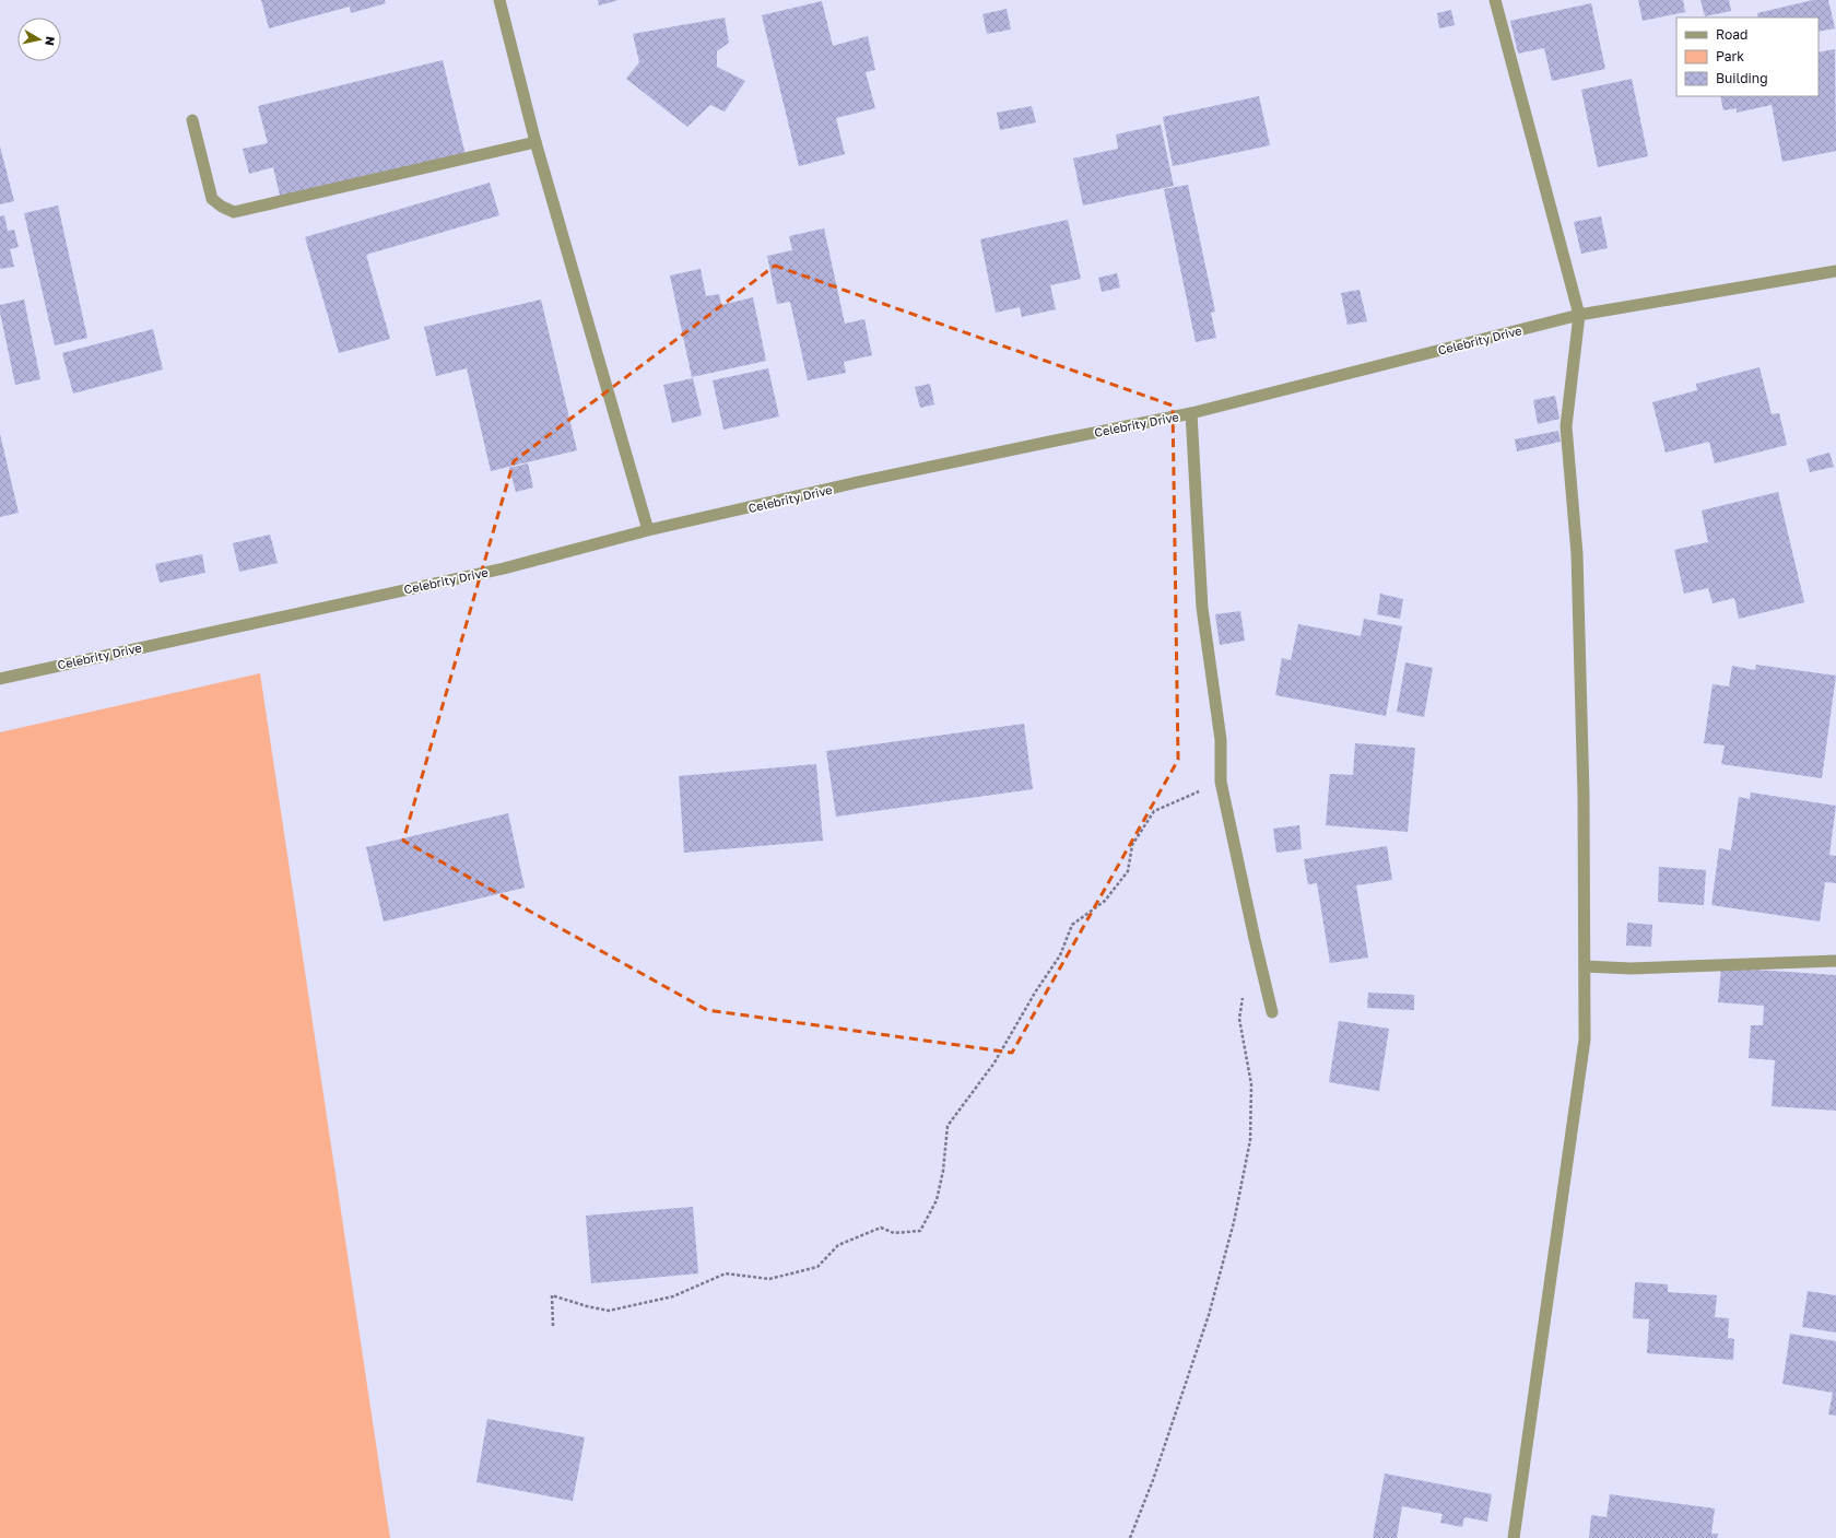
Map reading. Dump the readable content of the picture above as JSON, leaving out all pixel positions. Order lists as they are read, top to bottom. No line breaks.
{"streets":{"street":["Celebrity Drive"]},"legend":["Road","Park","Building"],"north":"right"}
